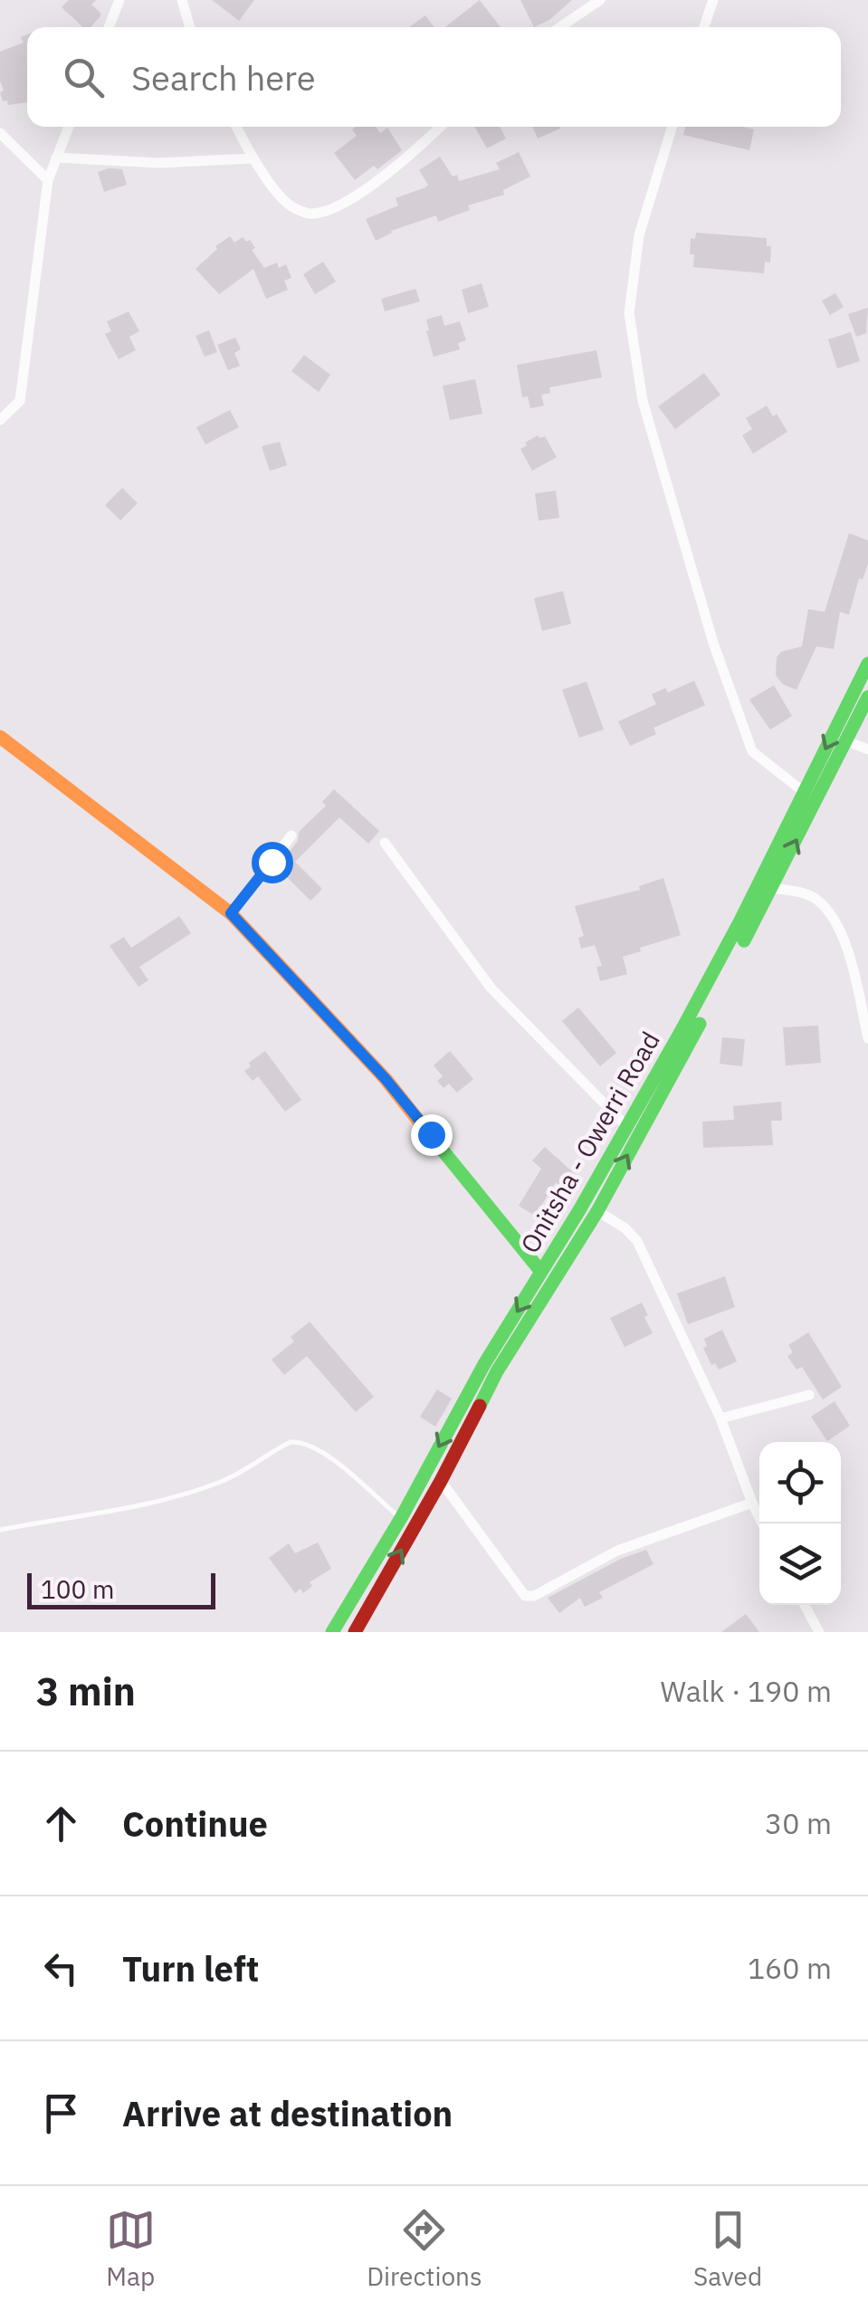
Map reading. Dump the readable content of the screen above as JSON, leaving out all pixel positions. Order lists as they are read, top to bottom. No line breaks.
{"streets":{"main road":["Onitsha - Owerri Road"]},"scale_bar":"100 m","page":{"search":"Search here","scale":"100 m","heading":["3 min","Walk · 190 m"],"list":[["Continue","30 m"],["Turn left","160 m"],"Arrive at destination"],"nav":["Map","Directions","Saved"]}}
